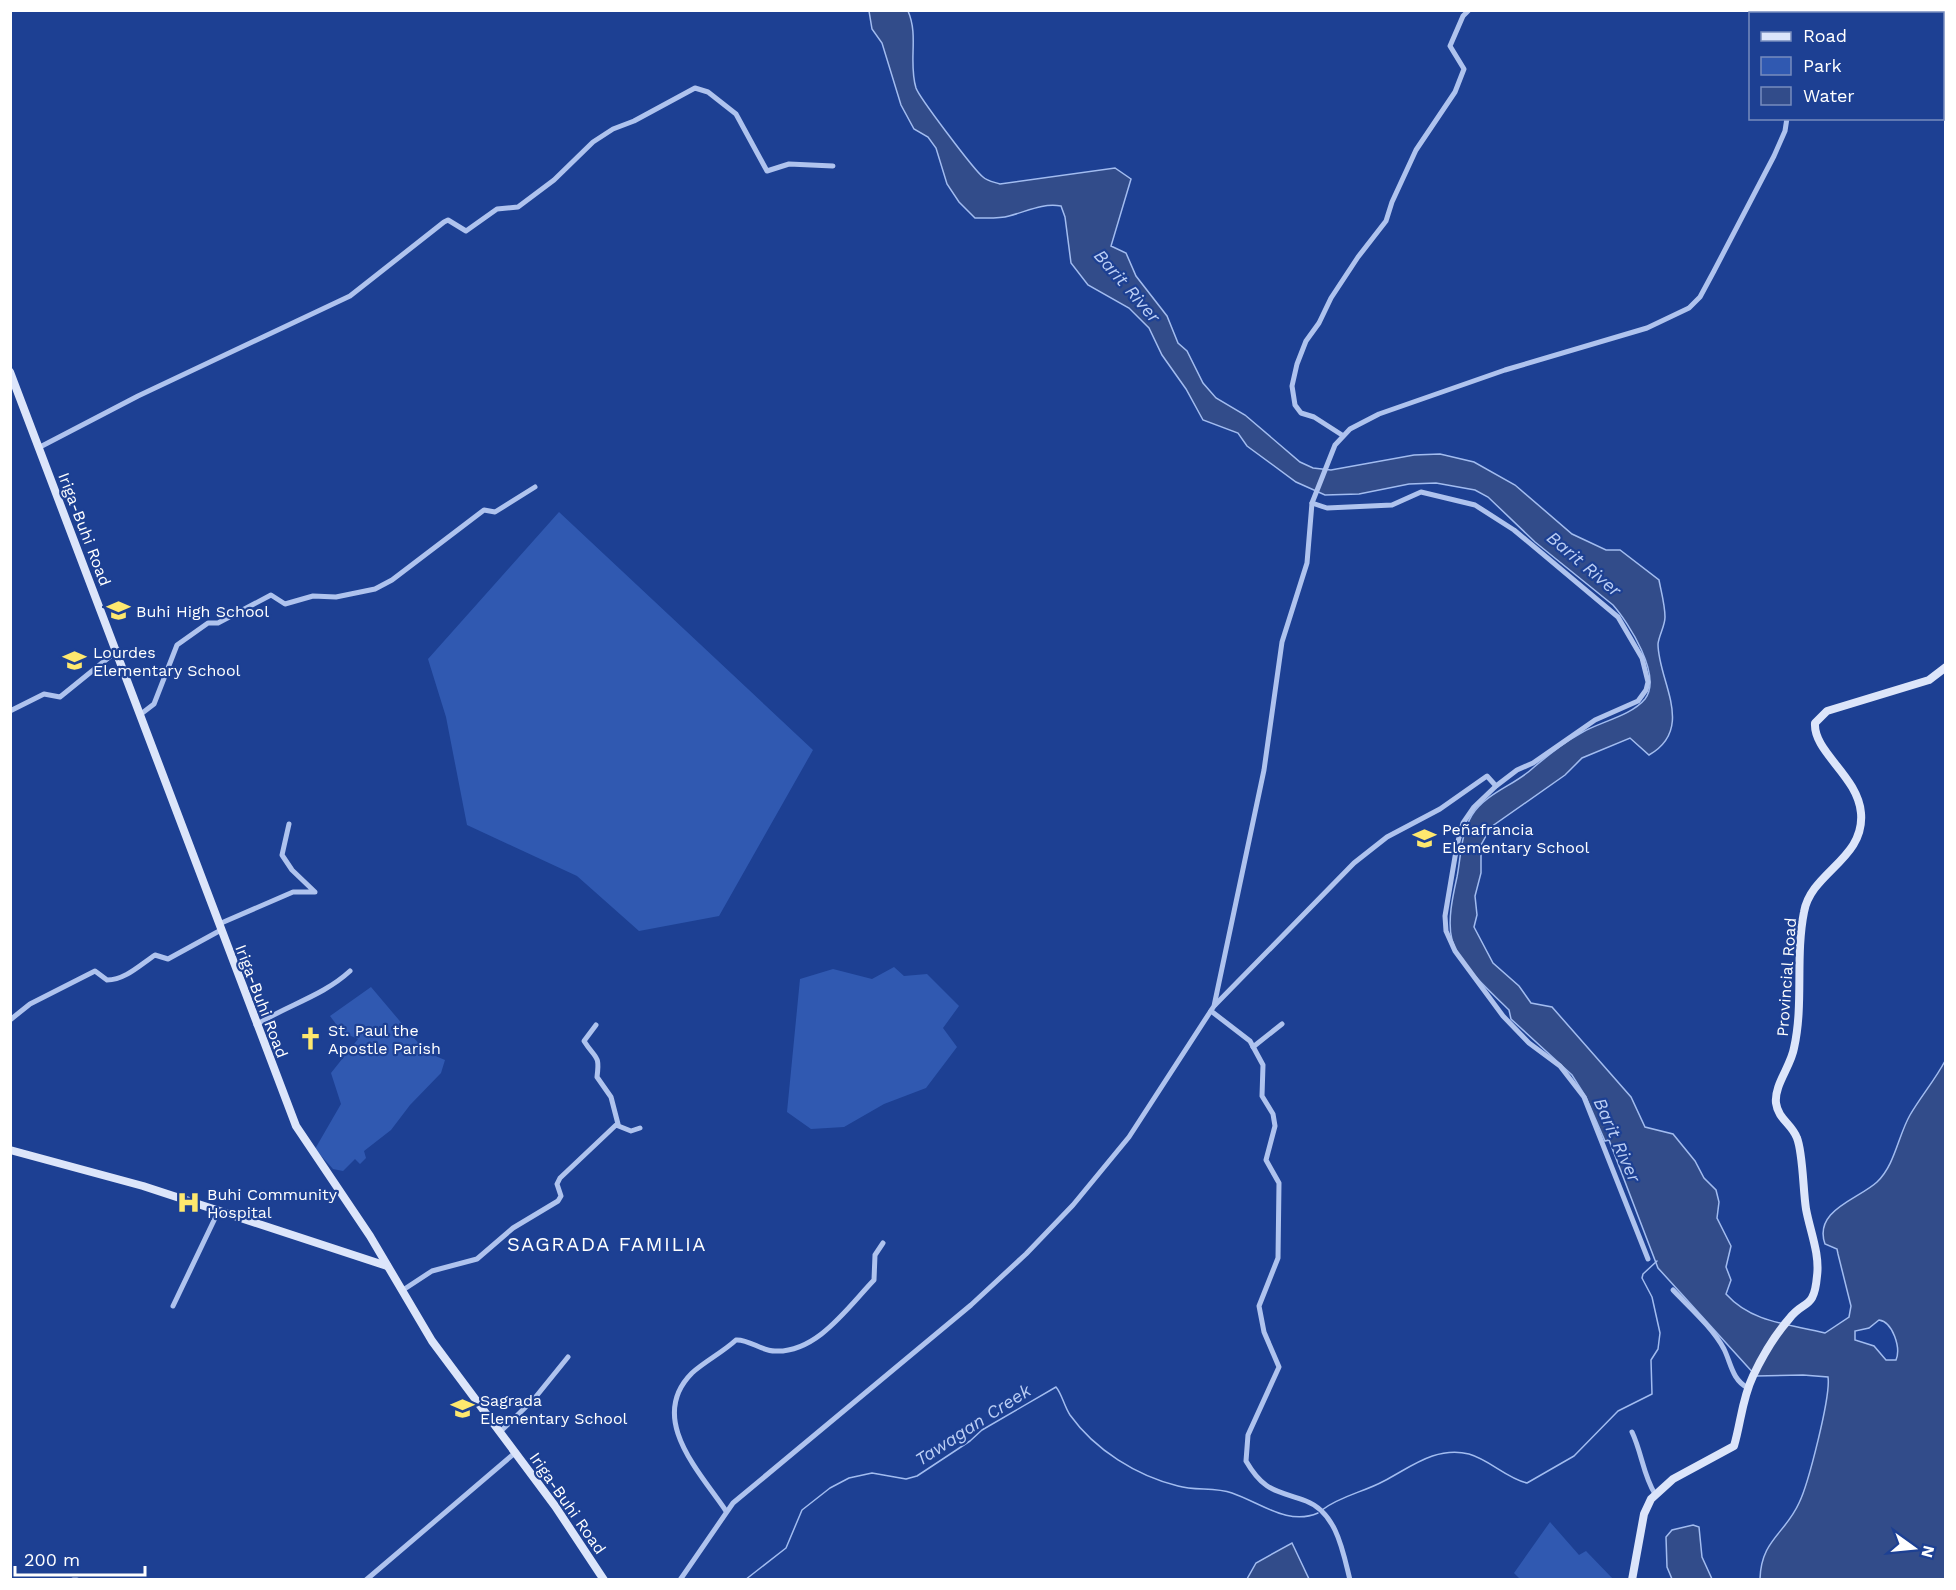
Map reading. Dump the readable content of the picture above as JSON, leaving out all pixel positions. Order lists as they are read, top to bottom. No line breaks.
{"streets":{"main road":["Iriga-Buhi Road","Provincial Road"]},"districts":["SAGRADA FAMILIA"],"water":["Barit River","Tawagan Creek"],"places":{"school or university":["Buhi High School","Lourdes Elementary School","Peñafrancia Elementary School","Sagrada Elementary School"],"church":["St. Paul the Apostle Parish"],"hospital":["Buhi Community Hospital"]},"legend":["Road","Park","Water"],"scale_bar":"200 m","north":"right"}
